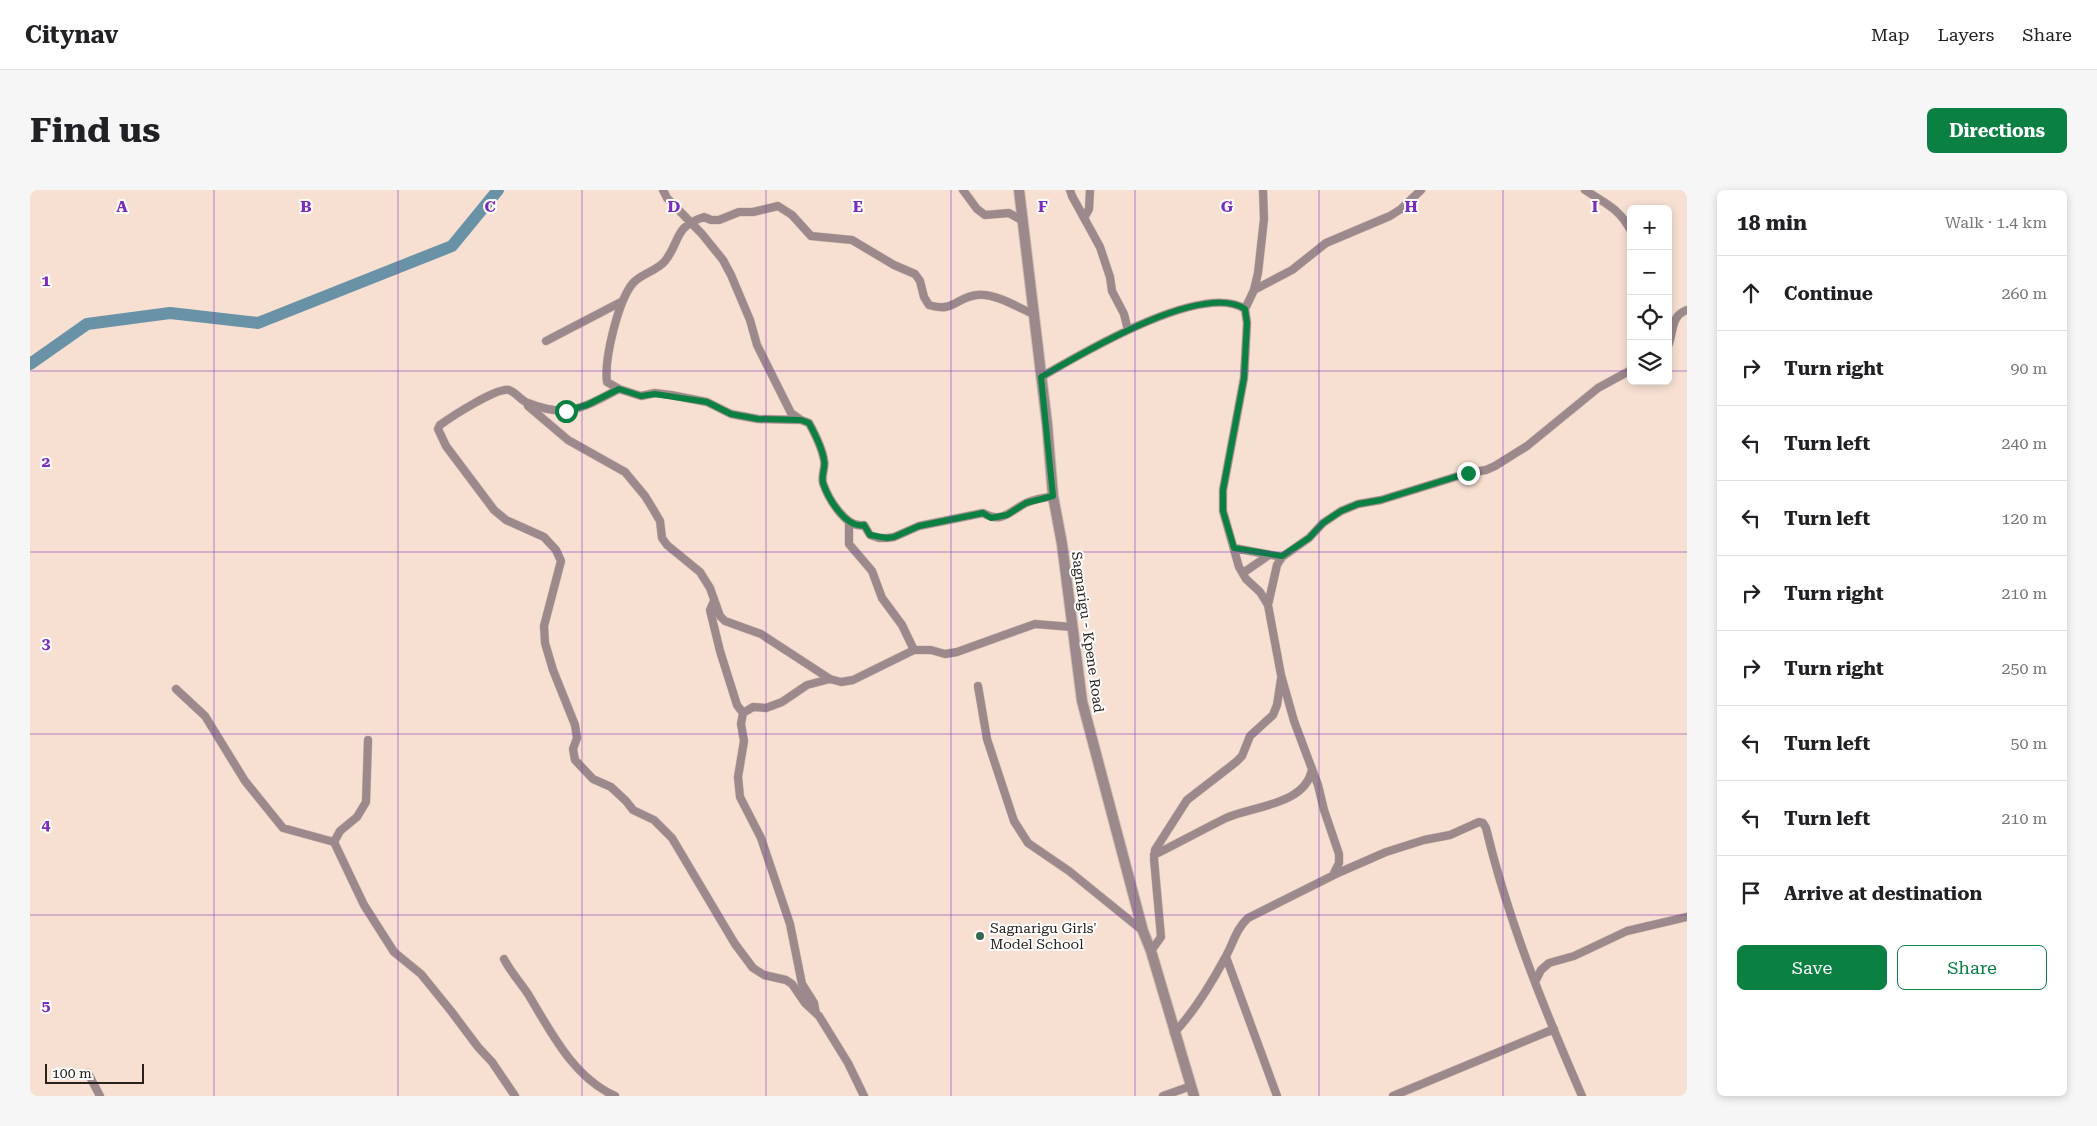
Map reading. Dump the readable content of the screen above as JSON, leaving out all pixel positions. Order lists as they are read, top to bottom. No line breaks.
{"streets":{"street":["Sagnarigu - Kpene Road"]},"places":["Sagnarigu Girls' Model School"],"scale_bar":"100 m","page":{"header":"Citynav","nav":["Map","Layers","Share"],"buttons":["Directions",["Save","Share"]],"title":"Find us","heading":["18 min","Walk · 1.4 km"],"map_buttons":["+","−"],"list":[["Continue","260 m"],["Turn right","90 m"],["Turn left","240 m"],["Turn left","120 m"],["Turn right","210 m"],["Turn right","250 m"],["Turn left","50 m"],["Turn left","210 m"],"Arrive at destination"],"scale":"100 m"},"grid":{"columns":["A","B","C","D","E","F","G","H","I"],"rows":["1","2","3","4","5"]}}
